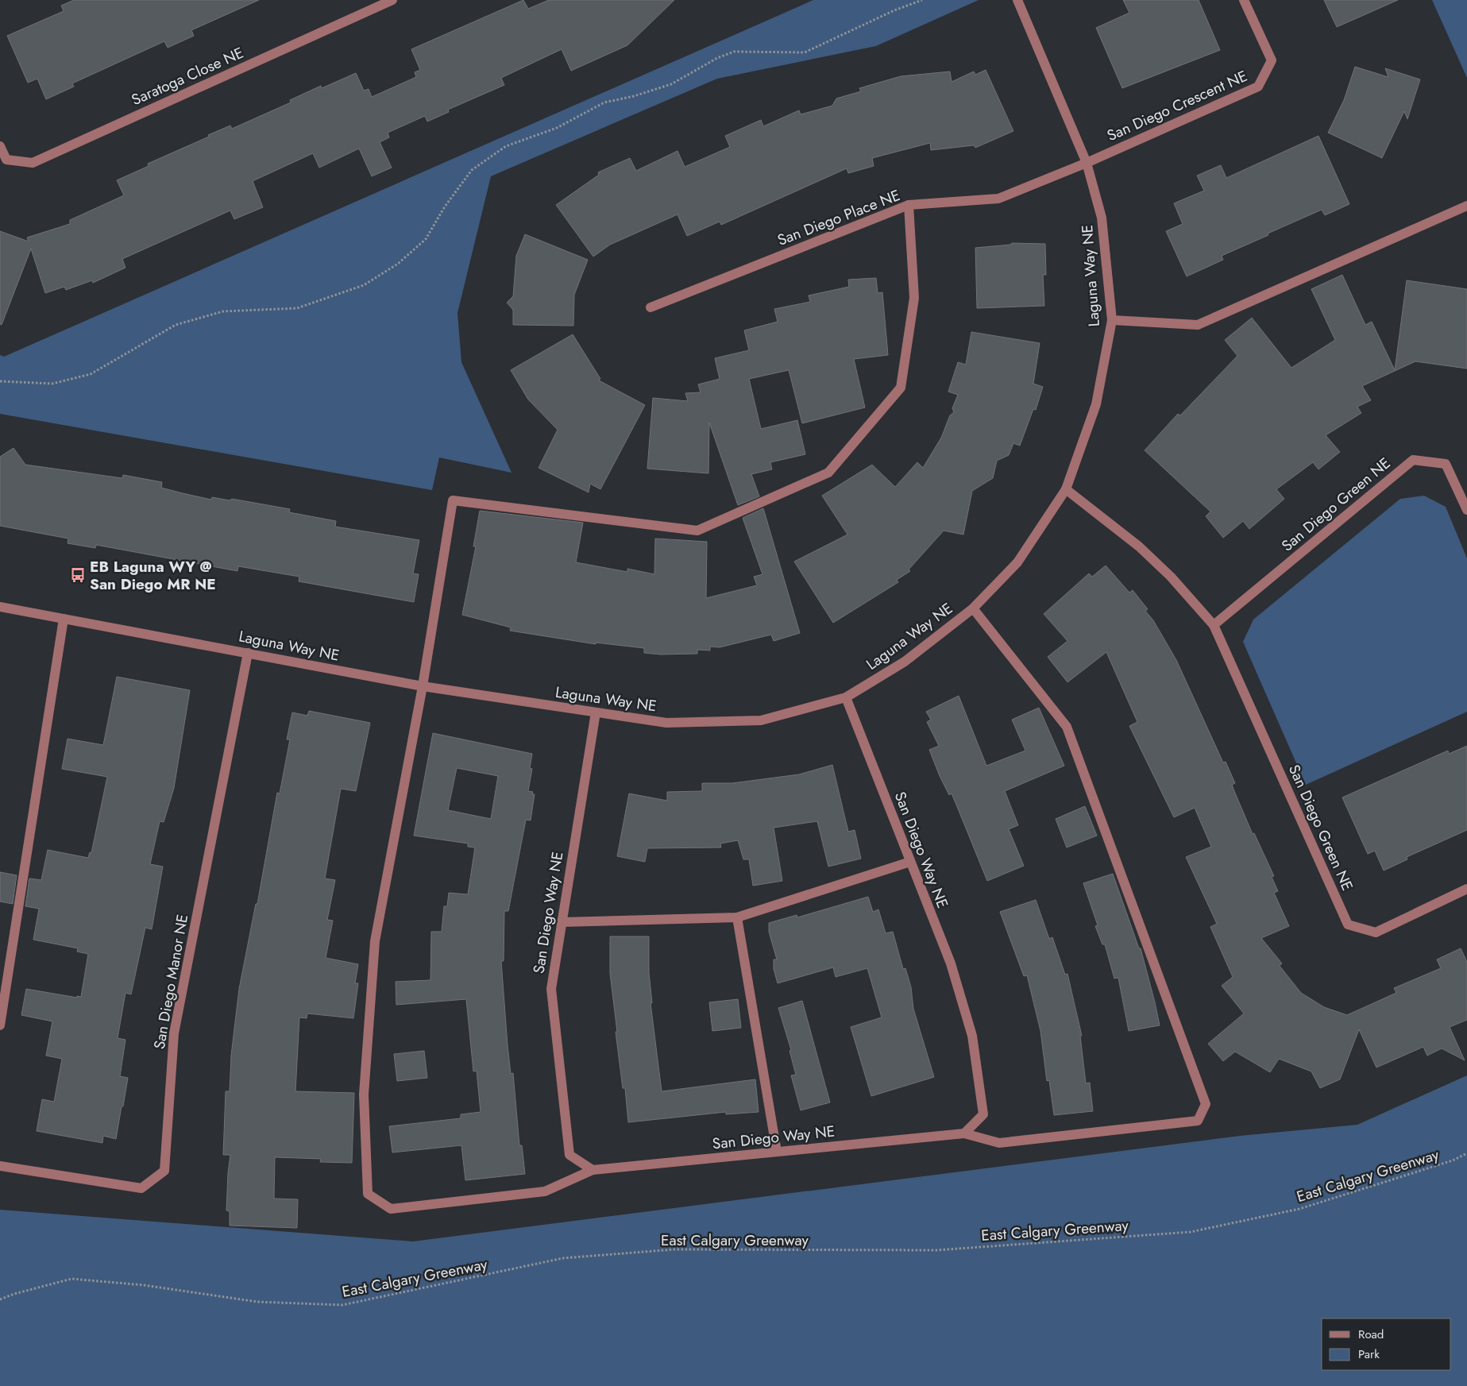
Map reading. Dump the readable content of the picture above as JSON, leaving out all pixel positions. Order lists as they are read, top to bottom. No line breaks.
{"streets":{"street":["Saratoga Close NE","San Diego Crescent NE","San Diego Place NE","Laguna Way NE","San Diego Green NE","San Diego Way NE","San Diego Manor NE"],"path":["East Calgary Greenway"]},"crossings":[["San Diego Crescent NE","San Diego Place NE"],["San Diego Crescent NE","Laguna Way NE"],["San Diego Place NE","Laguna Way NE"],["Laguna Way NE","San Diego Green NE"],["Laguna Way NE","San Diego Way NE"],["Laguna Way NE","San Diego Manor NE"]],"places":{"bus stop":["EB Laguna WY @ San Diego MR NE"]},"legend":["Road","Park"]}
